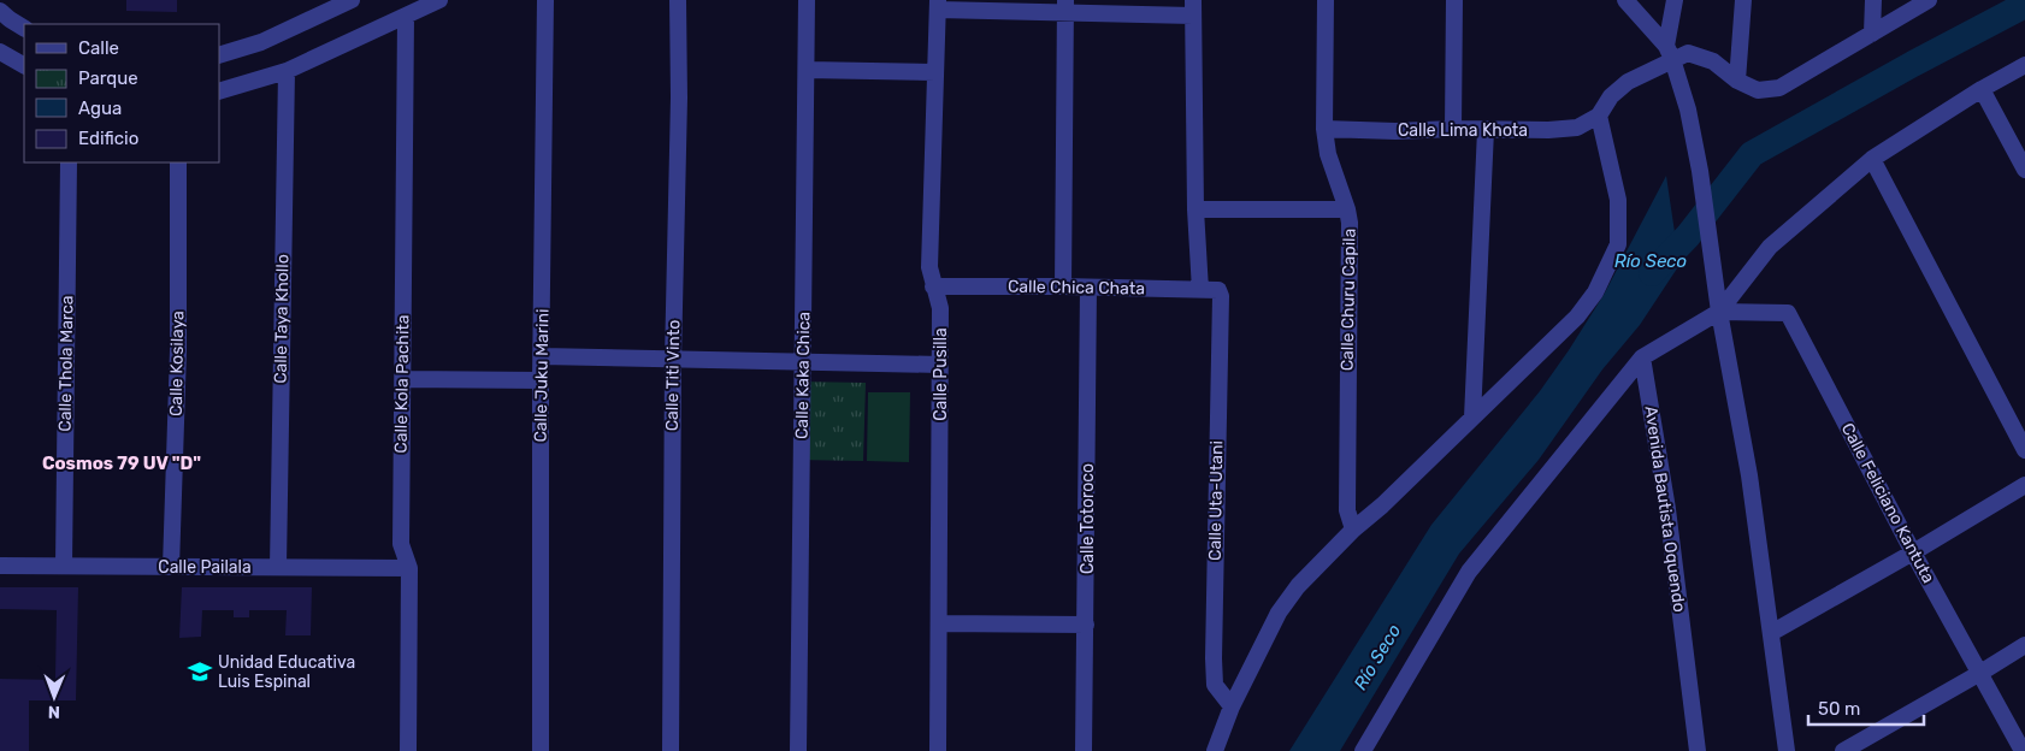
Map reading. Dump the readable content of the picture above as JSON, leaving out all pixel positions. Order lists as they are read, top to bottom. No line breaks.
{"streets":{"street":["Calle Lima Khota","Calle Chica Chata","Calle Churu Capila","Calle Taya Khollo","Calle Thola Marca","Calle Kosilaya","Calle Pusilla","Calle Juku Marini","Calle Titi Vinto","Calle Kaka Chica","Calle Kola Pachita","Calle Uta-Utani","Calle Feliciano Kantuta","Avenida Bautista Oquendo","Calle Totoroco","Calle Pailala"]},"crossings":[["Calle Lima Khota","Calle Churu Capila"],["Calle Chica Chata","Calle Pusilla"],["Calle Chica Chata","Calle Uta-Utani"],["Calle Chica Chata","Calle Totoroco"],["Calle Taya Khollo","Calle Pailala"],["Calle Thola Marca","Calle Pailala"],["Calle Kosilaya","Calle Pailala"],["Calle Kola Pachita","Calle Pailala"]],"districts":["Cosmos 79 UV \"D\""],"water":["Río Seco"],"places":{"school or university":["Unidad Educativa Luis Espinal"]},"legend":["Calle","Parque","Agua","Edificio"],"scale_bar":"50 m","north":"bottom"}
